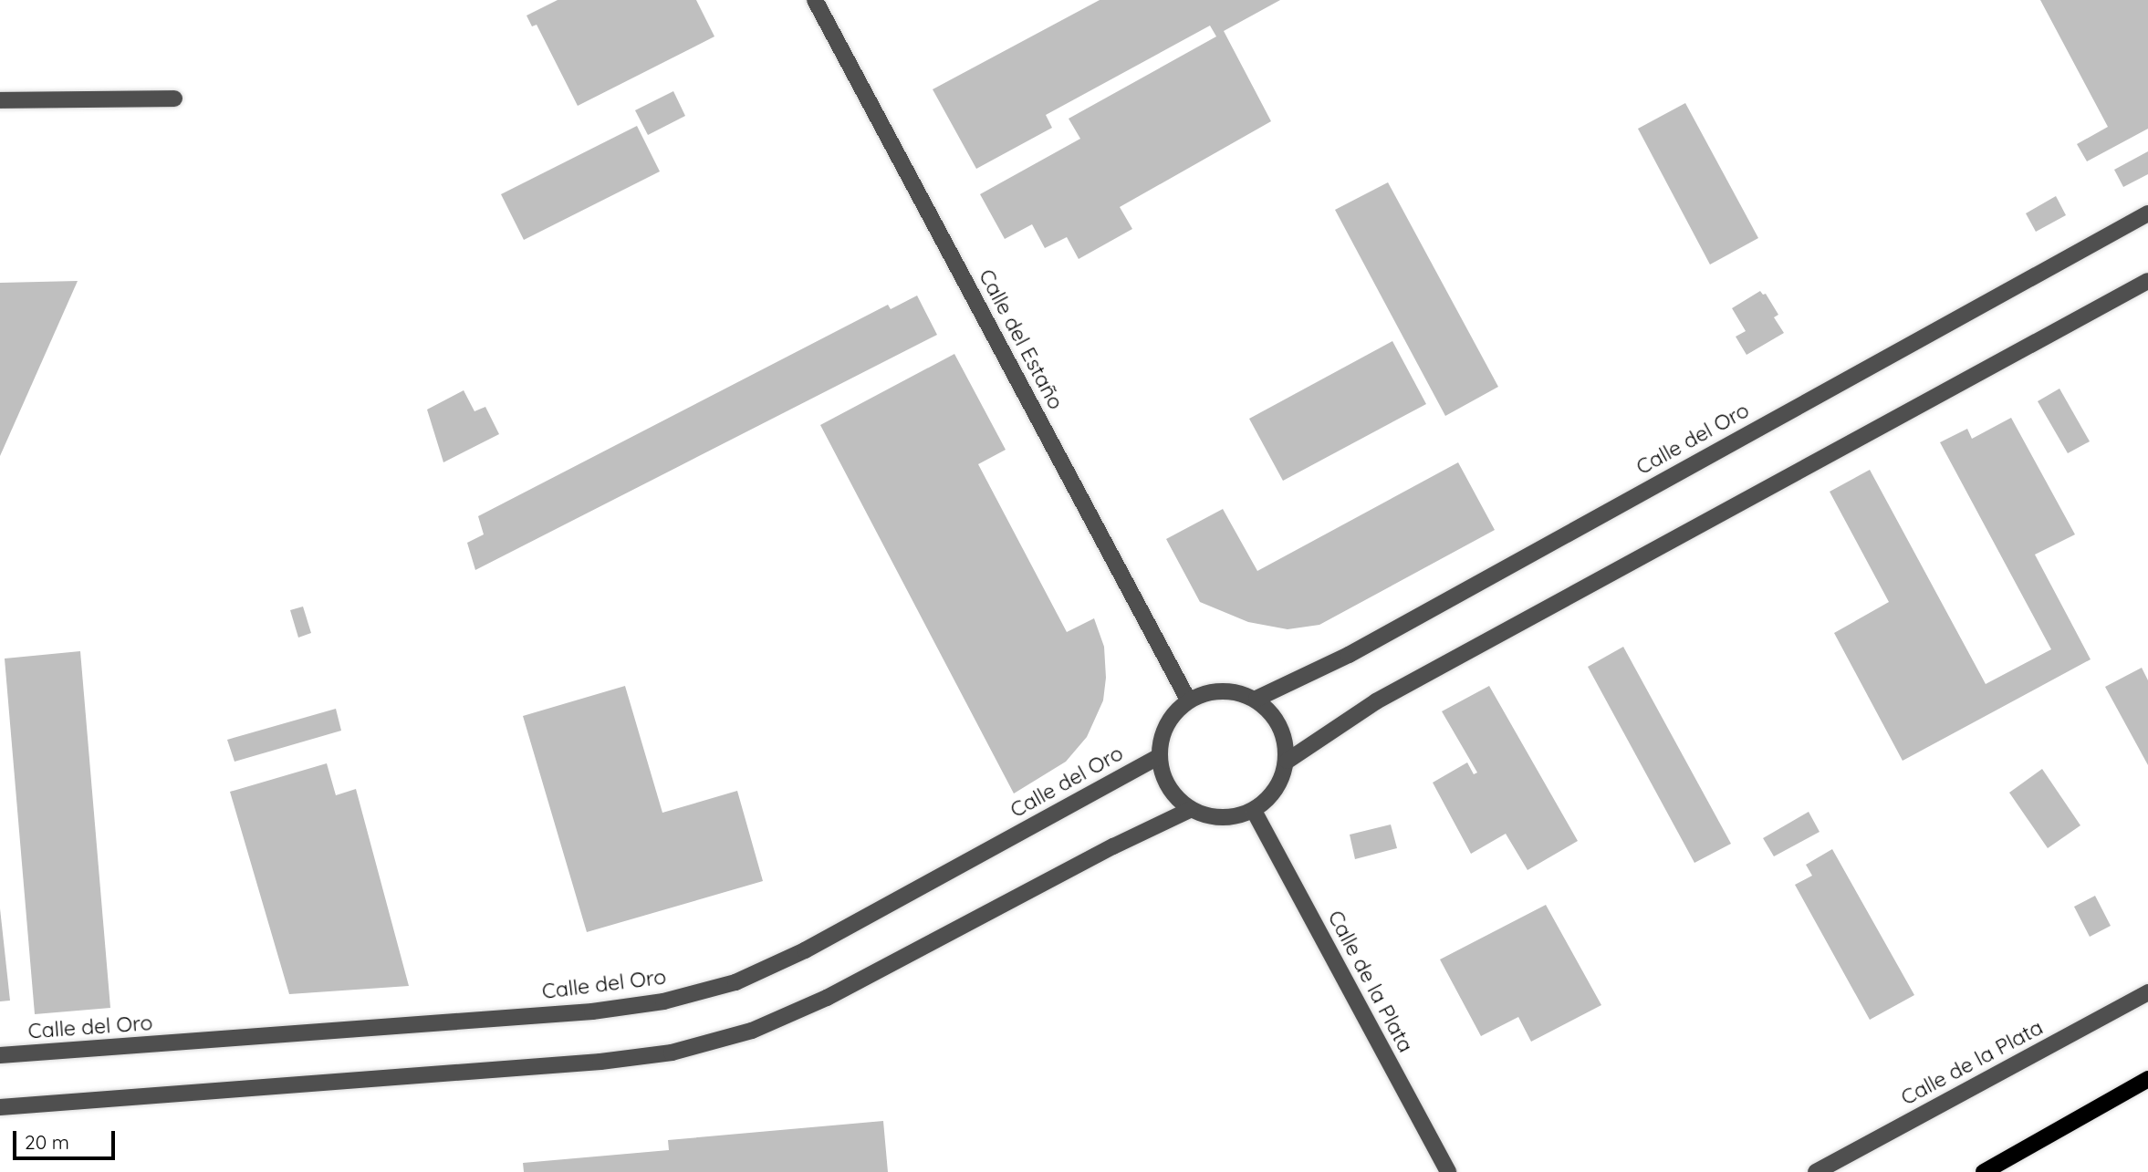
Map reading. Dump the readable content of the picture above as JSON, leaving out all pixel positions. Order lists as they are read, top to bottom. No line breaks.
{"streets":{"street":["Calle del Estaño","Calle del Oro","Calle de la Plata"]},"crossings":[["Calle del Estaño","Calle del Oro"],["Calle del Estaño","Calle de la Plata"],["Calle del Oro","Calle de la Plata"]],"scale_bar":"20 m"}
